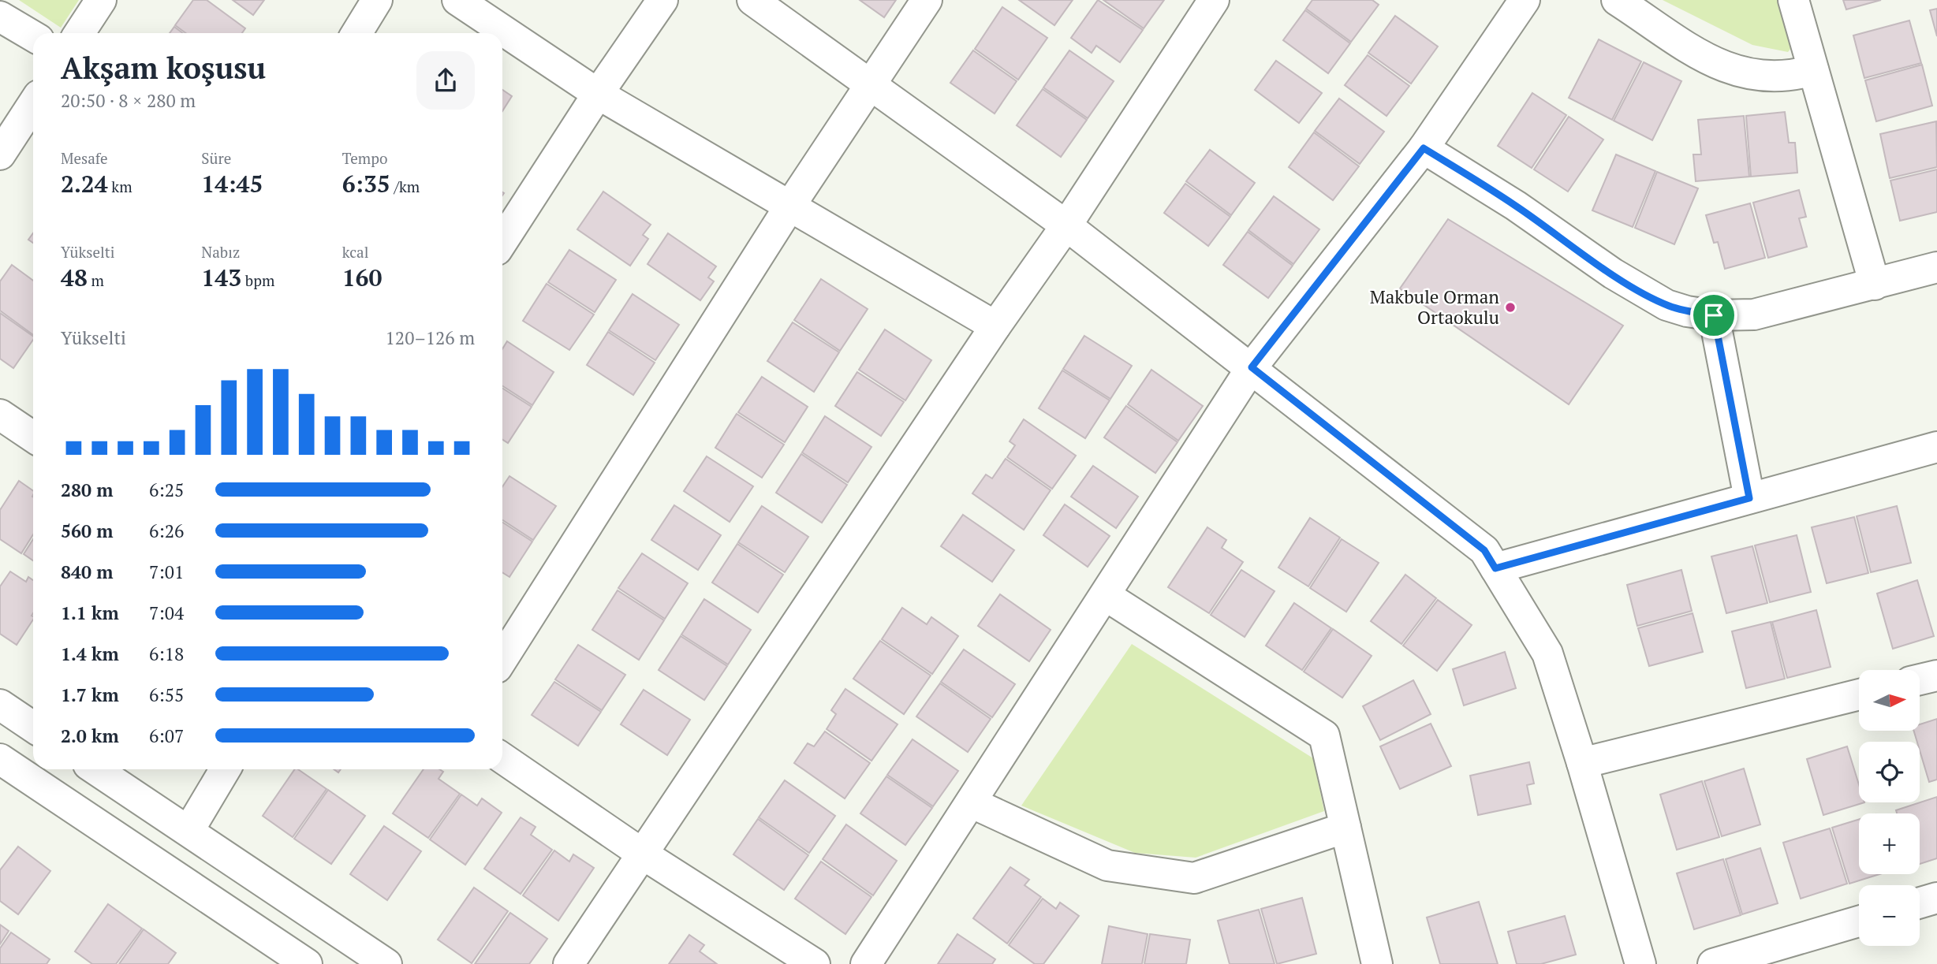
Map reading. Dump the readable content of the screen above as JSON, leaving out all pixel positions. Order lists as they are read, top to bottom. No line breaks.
{"places":["Makbule Orman Ortaokulu"],"north":"right","page":{"heading":["Akşam koşusu","20:50 · 8 × 280 m"],"stats":[["Mesafe","2.24 km"],["Süre","14:45"],["Tempo","6:35 /km"],["Yükselti","48 m"],["Nabız","143 bpm"],["kcal","160"]],"chart":["Yükselti","120–126 m"],"list":[{"name":"280 m","note":"6:25"},{"name":"560 m","note":"6:26"},{"name":"840 m","note":"7:01"},{"name":"1.1 km","note":"7:04"},{"name":"1.4 km","note":"6:18"},{"name":"1.7 km","note":"6:55"},{"name":"2.0 km","note":"6:07"}],"map_buttons":["+","−"]}}
